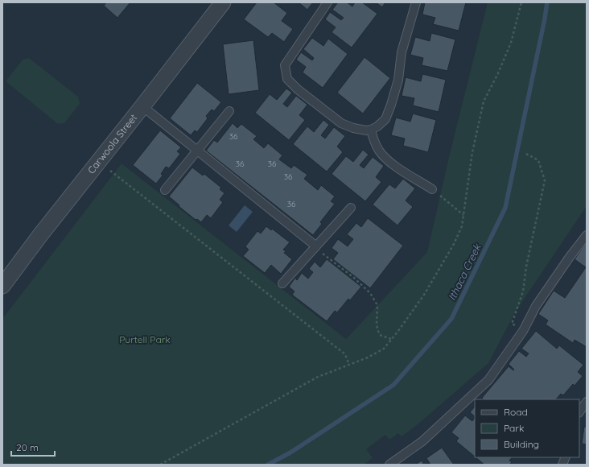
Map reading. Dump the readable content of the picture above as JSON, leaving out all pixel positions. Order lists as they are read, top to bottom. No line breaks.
{"streets":{"street":["Carwoola Street"]},"water":["Ithaca Creek"],"parks":["Purtell Park"],"house_numbers":["36","36","36","36","36"],"legend":["Road","Park","Building"],"scale_bar":"20 m"}
